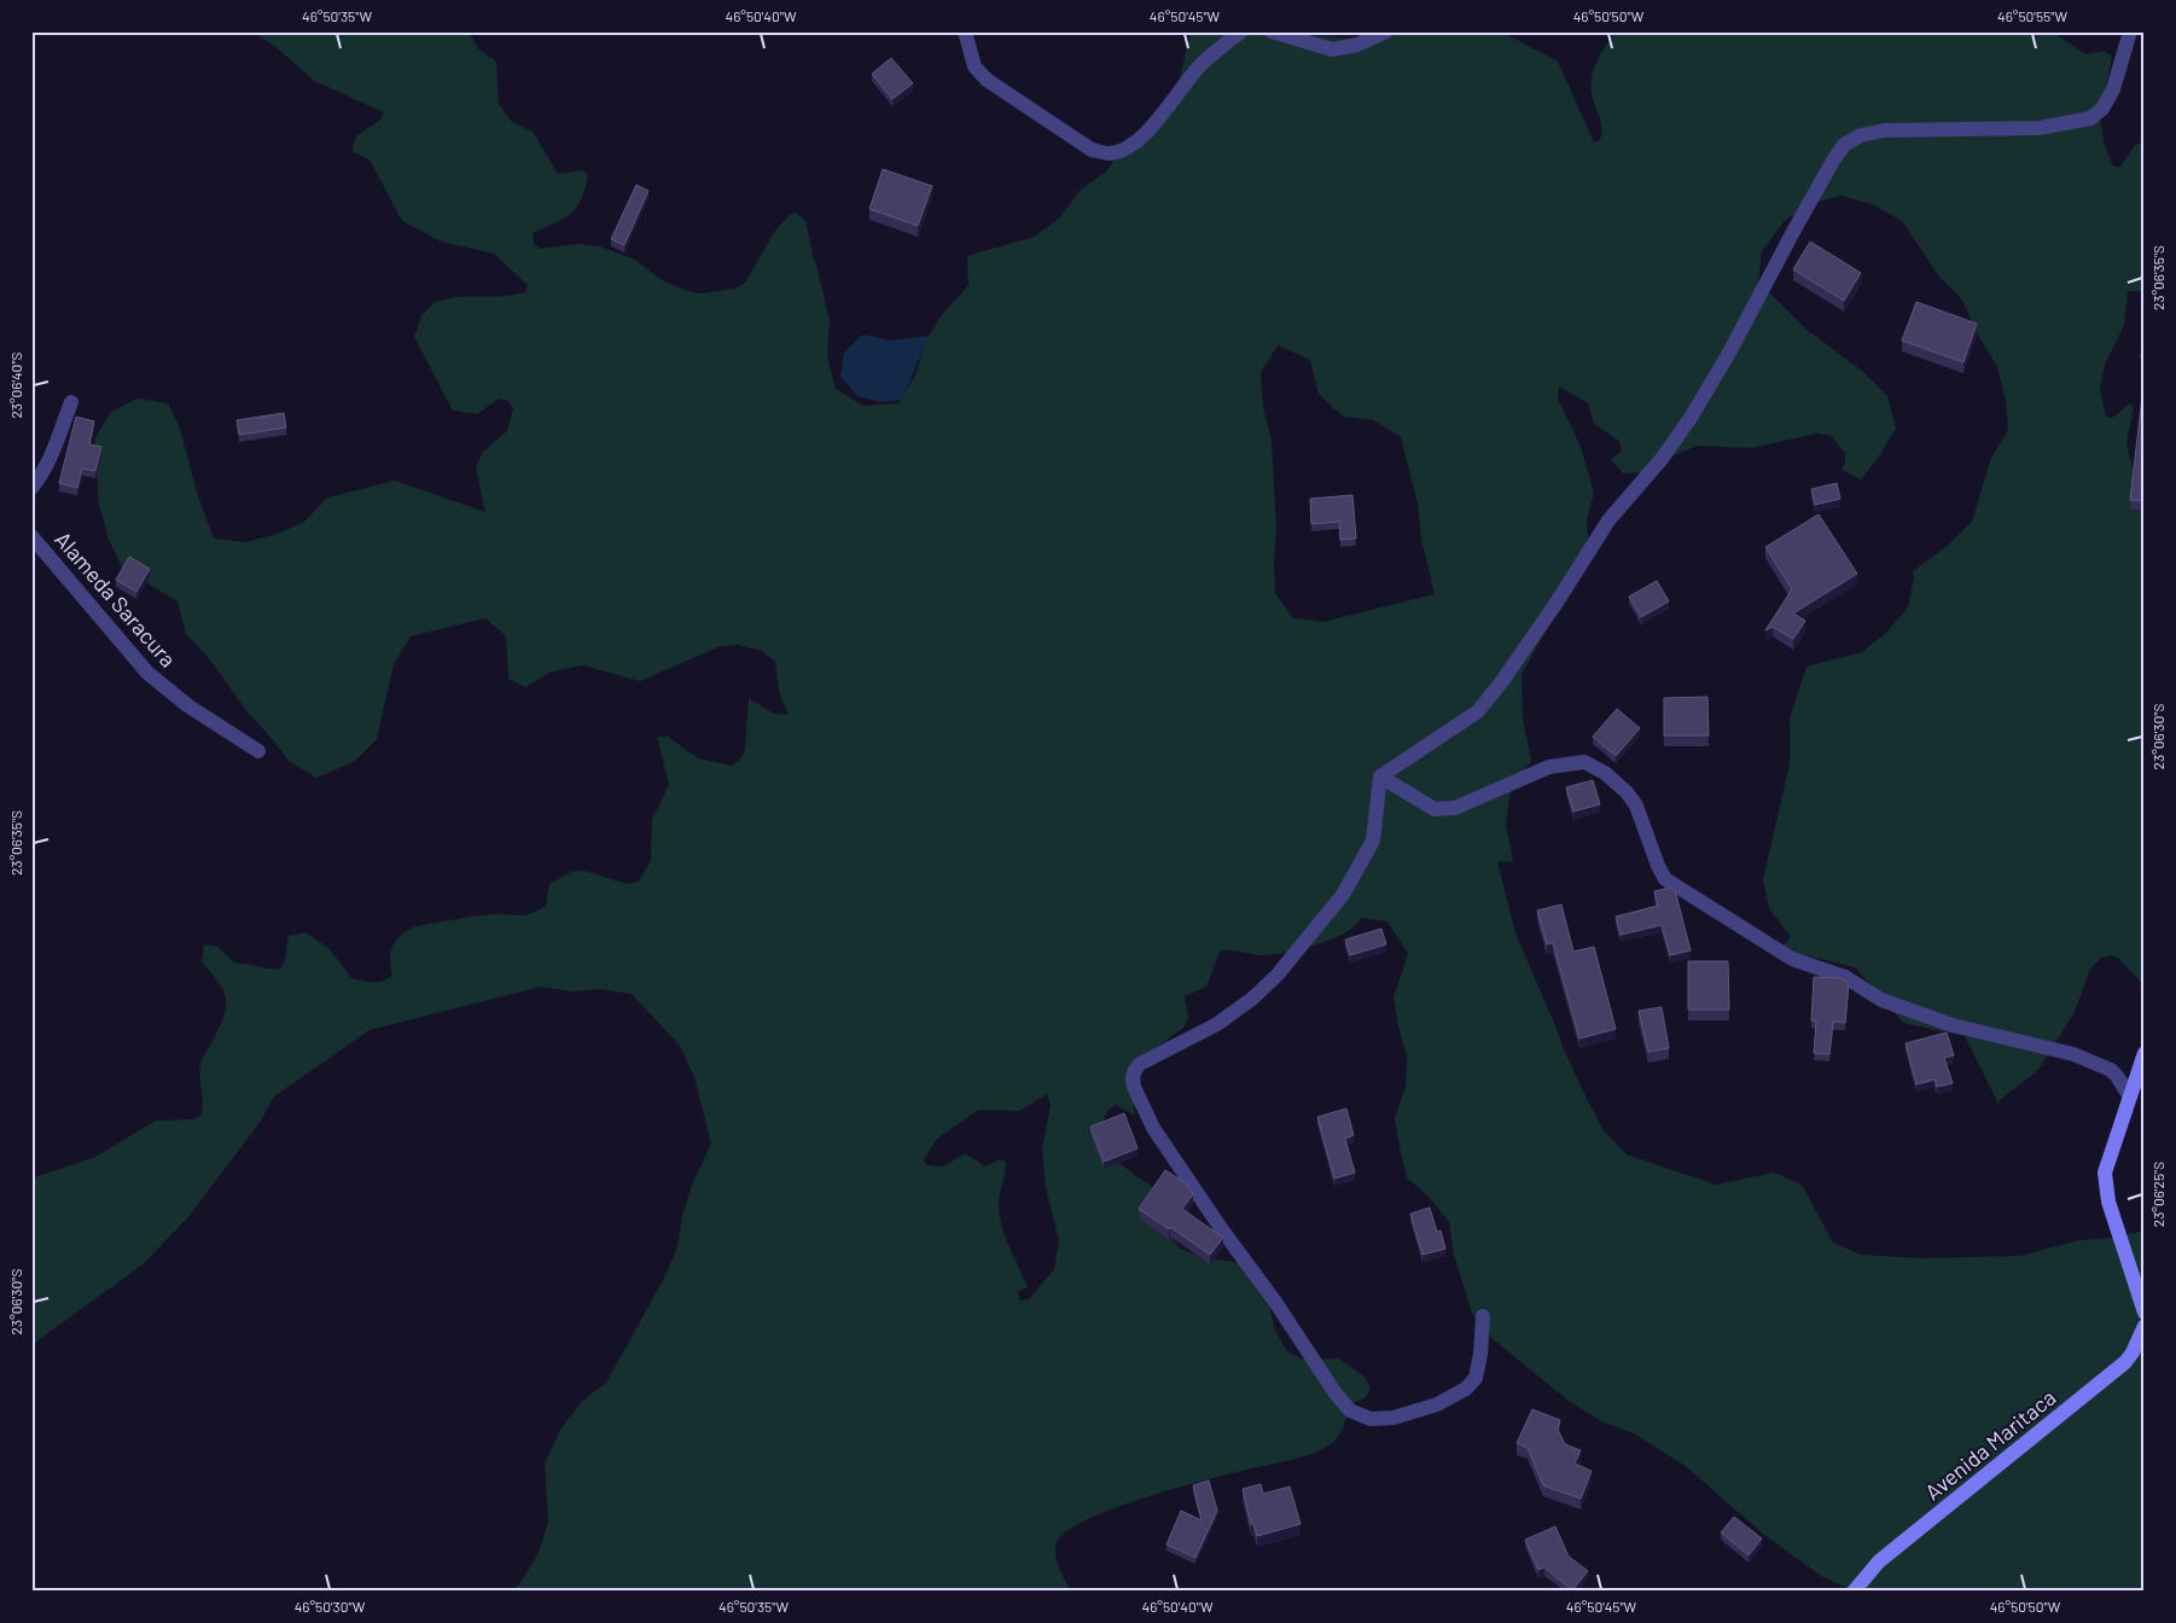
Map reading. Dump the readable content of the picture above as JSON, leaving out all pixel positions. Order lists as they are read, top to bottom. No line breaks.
{"streets":{"street":["Alameda Saracura","Avenida Maritaca"]},"coordinates":["46°50'35\"W","46°50'40\"W","46°50'45\"W","46°50'50\"W","46°50'55\"W","23°06'35\"S","23°06'40\"S","23°06'30\"S","23°06'25\"S","46°50'30\"W"]}
